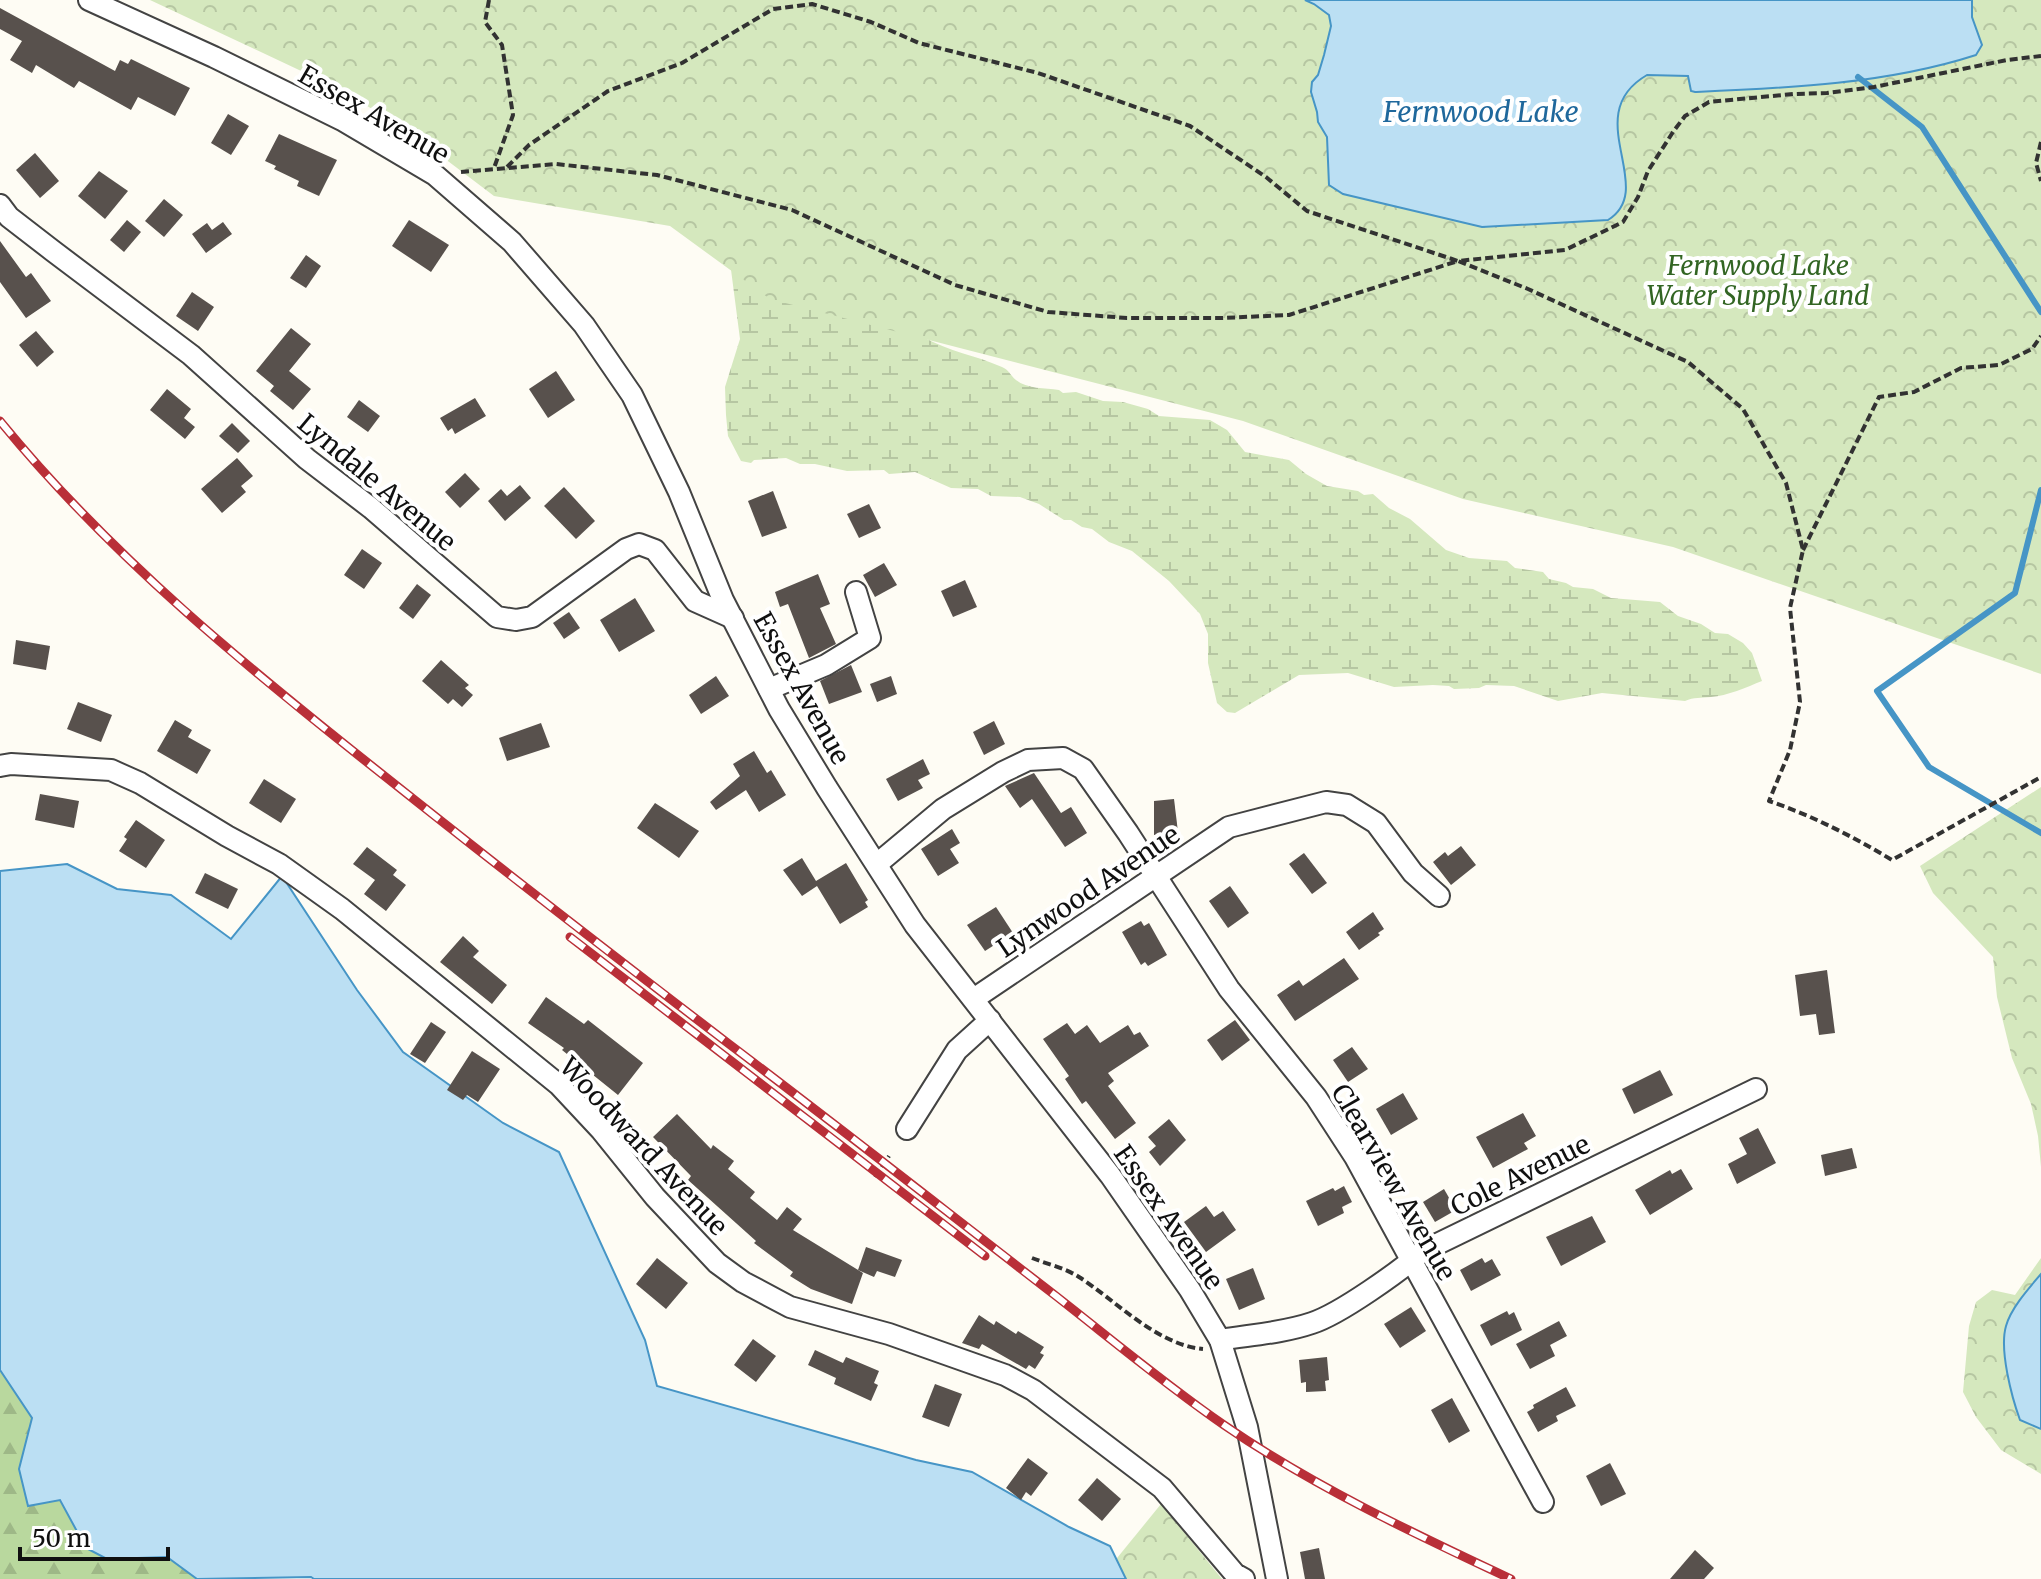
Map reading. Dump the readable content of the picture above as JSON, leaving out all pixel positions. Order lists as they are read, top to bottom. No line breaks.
{"streets":{"street":["Essex Avenue","Lyndale Avenue","Lynwood Avenue","Woodward Avenue","Cole Avenue","Clearview Avenue"]},"crossings":[["Essex Avenue","Lyndale Avenue"],["Essex Avenue","Lynwood Avenue"],["Essex Avenue","Cole Avenue"],["Essex Avenue","Clearview Avenue"],["Lynwood Avenue","Clearview Avenue"],["Cole Avenue","Clearview Avenue"]],"water":["Fernwood Lake"],"parks":["Fernwood Lake Water Supply Land"],"scale_bar":"50 m"}
